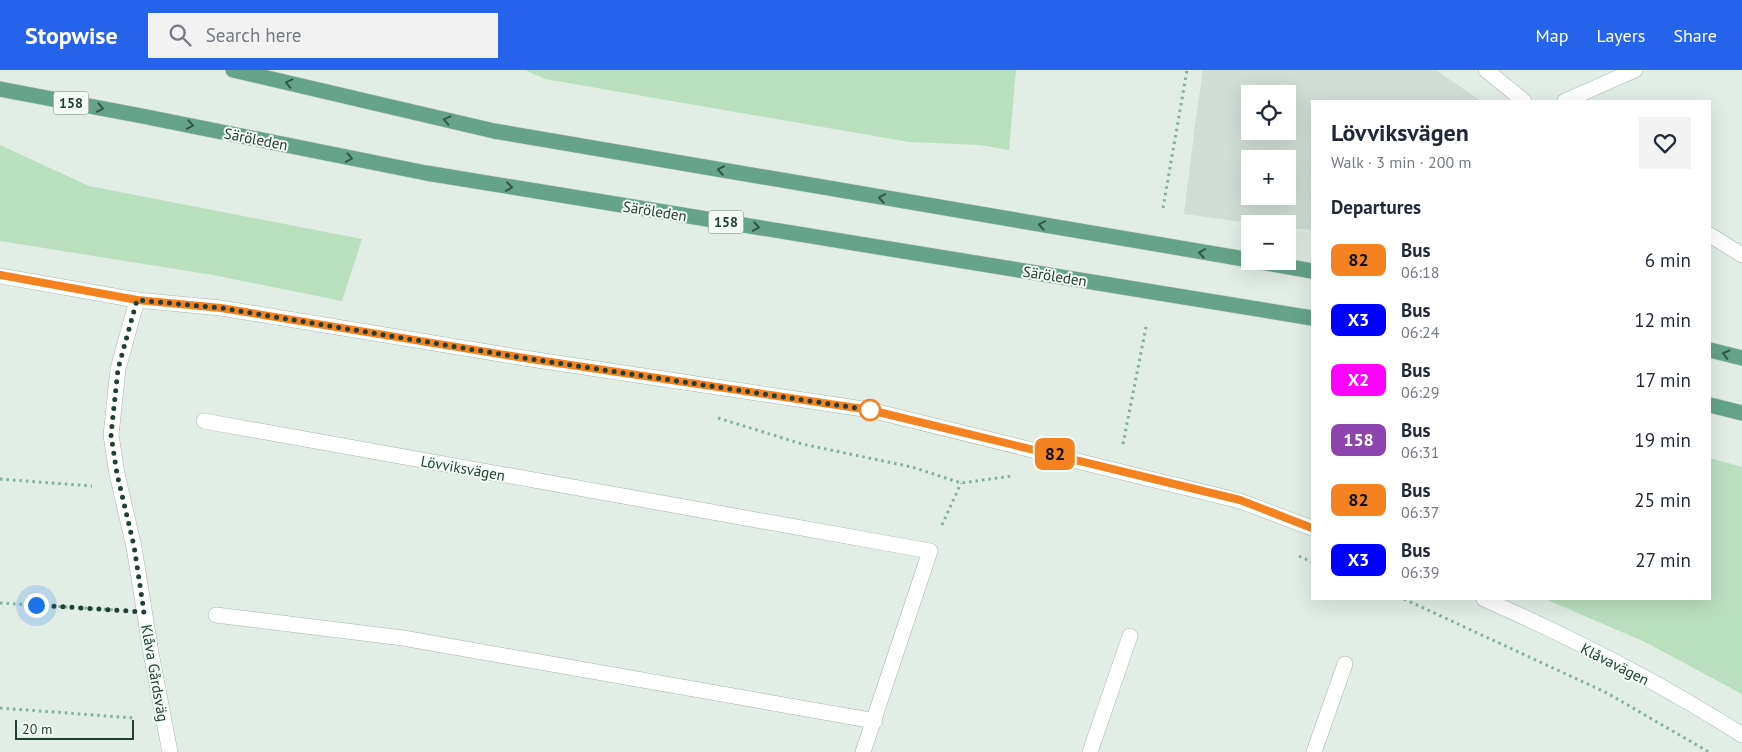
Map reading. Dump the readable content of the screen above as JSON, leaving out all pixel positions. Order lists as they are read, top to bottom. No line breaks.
{"streets":{"main road":["158","Säröleden"],"street":["Lövviksvägen","Klåvavägen","Klåva Gårdsväg"]},"lines":["bus line 82"],"scale_bar":"20 m","page":{"header":"Stopwise","search":"Search here","nav":["Map","Layers","Share"],"on_map":"82","map_buttons":["+","−"],"heading":[["Lövviksvägen","Walk · 3 min · 200 m"],"Departures"],"list":[{"mark":"82","name":"Bus","note":"06:18","value":"6 min"},{"mark":"X3","name":"Bus","note":"06:24","value":"12 min"},{"mark":"X2","name":"Bus","note":"06:29","value":"17 min"},{"mark":"158","name":"Bus","note":"06:31","value":"19 min"},{"mark":"82","name":"Bus","note":"06:37","value":"25 min"},{"mark":"X3","name":"Bus","note":"06:39","value":"27 min"}],"scale":"20 m"}}
